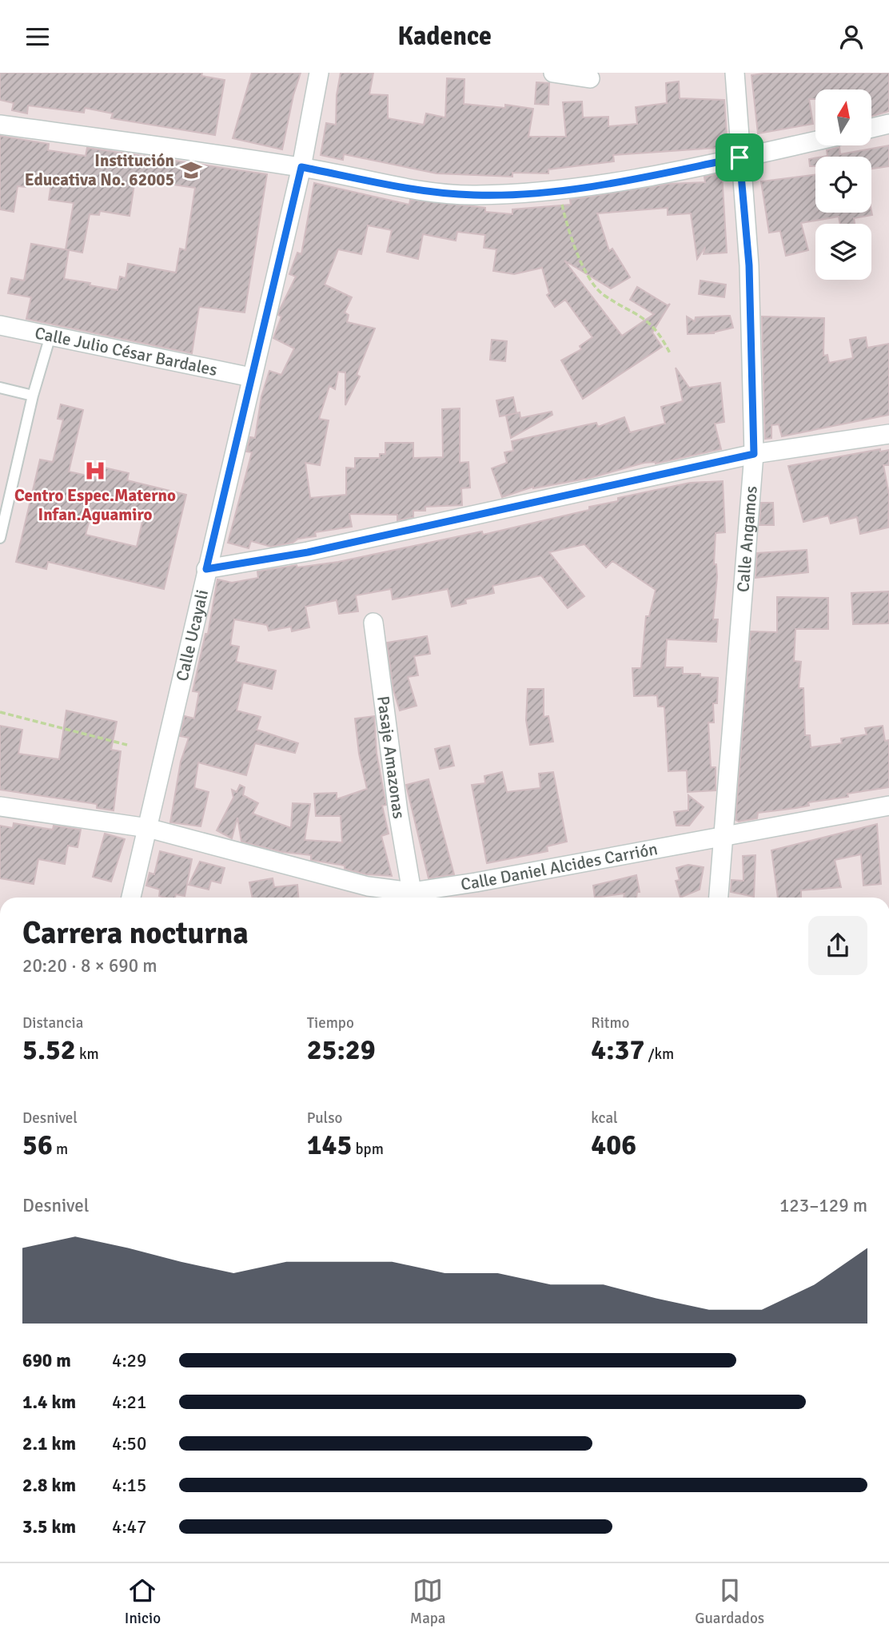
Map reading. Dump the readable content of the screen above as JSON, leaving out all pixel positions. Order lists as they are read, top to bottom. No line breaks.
{"streets":{"street":["Calle Julio César Bardales","Calle Angamos","Calle Ucayali","Pasaje Amazonas","Calle Daniel Alcides Carrión"]},"crossings":[["Calle Julio César Bardales","Calle Ucayali"],["Calle Angamos","Calle Daniel Alcides Carrión"],["Calle Ucayali","Calle Daniel Alcides Carrión"],["Pasaje Amazonas","Calle Daniel Alcides Carrión"]],"places":{"school or university":["Institución Educativa No. 62005"],"hospital":["Centro Espec.Materno Infan.Aguamiro"]},"north":"top","page":{"header":"Kadence","heading":["Carrera nocturna","20:20 · 8 × 690 m"],"stats":[["Distancia","5.52 km"],["Tiempo","25:29"],["Ritmo","4:37 /km"],["Desnivel","56 m"],["Pulso","145 bpm"],["kcal","406"]],"chart":["Desnivel","123–129 m"],"list":[{"name":"690 m","note":"4:29"},{"name":"1.4 km","note":"4:21"},{"name":"2.1 km","note":"4:50"},{"name":"2.8 km","note":"4:15"},{"name":"3.5 km","note":"4:47"}],"tabs":["Inicio","Mapa","Guardados"]}}
